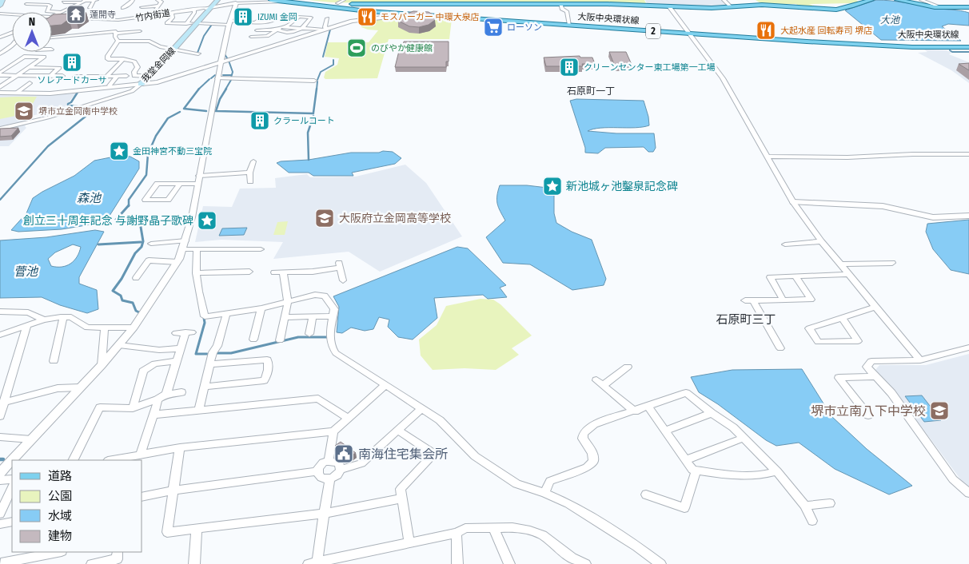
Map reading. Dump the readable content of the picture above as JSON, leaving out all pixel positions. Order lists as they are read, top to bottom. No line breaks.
{"streets":{"main road":["大阪中央環状線","2","我堂金岡線"],"street":["竹内街道"]},"crossings":[["竹内街道","大阪中央環状線"],["竹内街道","我堂金岡線"]],"districts":["石原町一丁","石原町三丁"],"water":["大池","森池","菅池"],"places":{"temple":["蓮開寺"],"building":["IZUMI 金岡","ソレアードカーサ","クリーンセンター東工場第一工場","クラールコート"],"restaurant":["モスバーガー 中環大泉店","大起水産 回転寿司 堺店"],"supermarket":["ローソン"],"sports":["のびやか健康館"],"school or university":["堺市立金岡南中学校","大阪府立金岡高等学校","堺市立南八下中学校"],"place":["金田神宮不動三宝院","新池城ヶ池鑿泉記念碑","創立三十周年記念 与謝野晶子歌碑"],"public building":["南海住宅集会所"]},"legend":["道路","公園","水域","建物"],"north":"top"}
